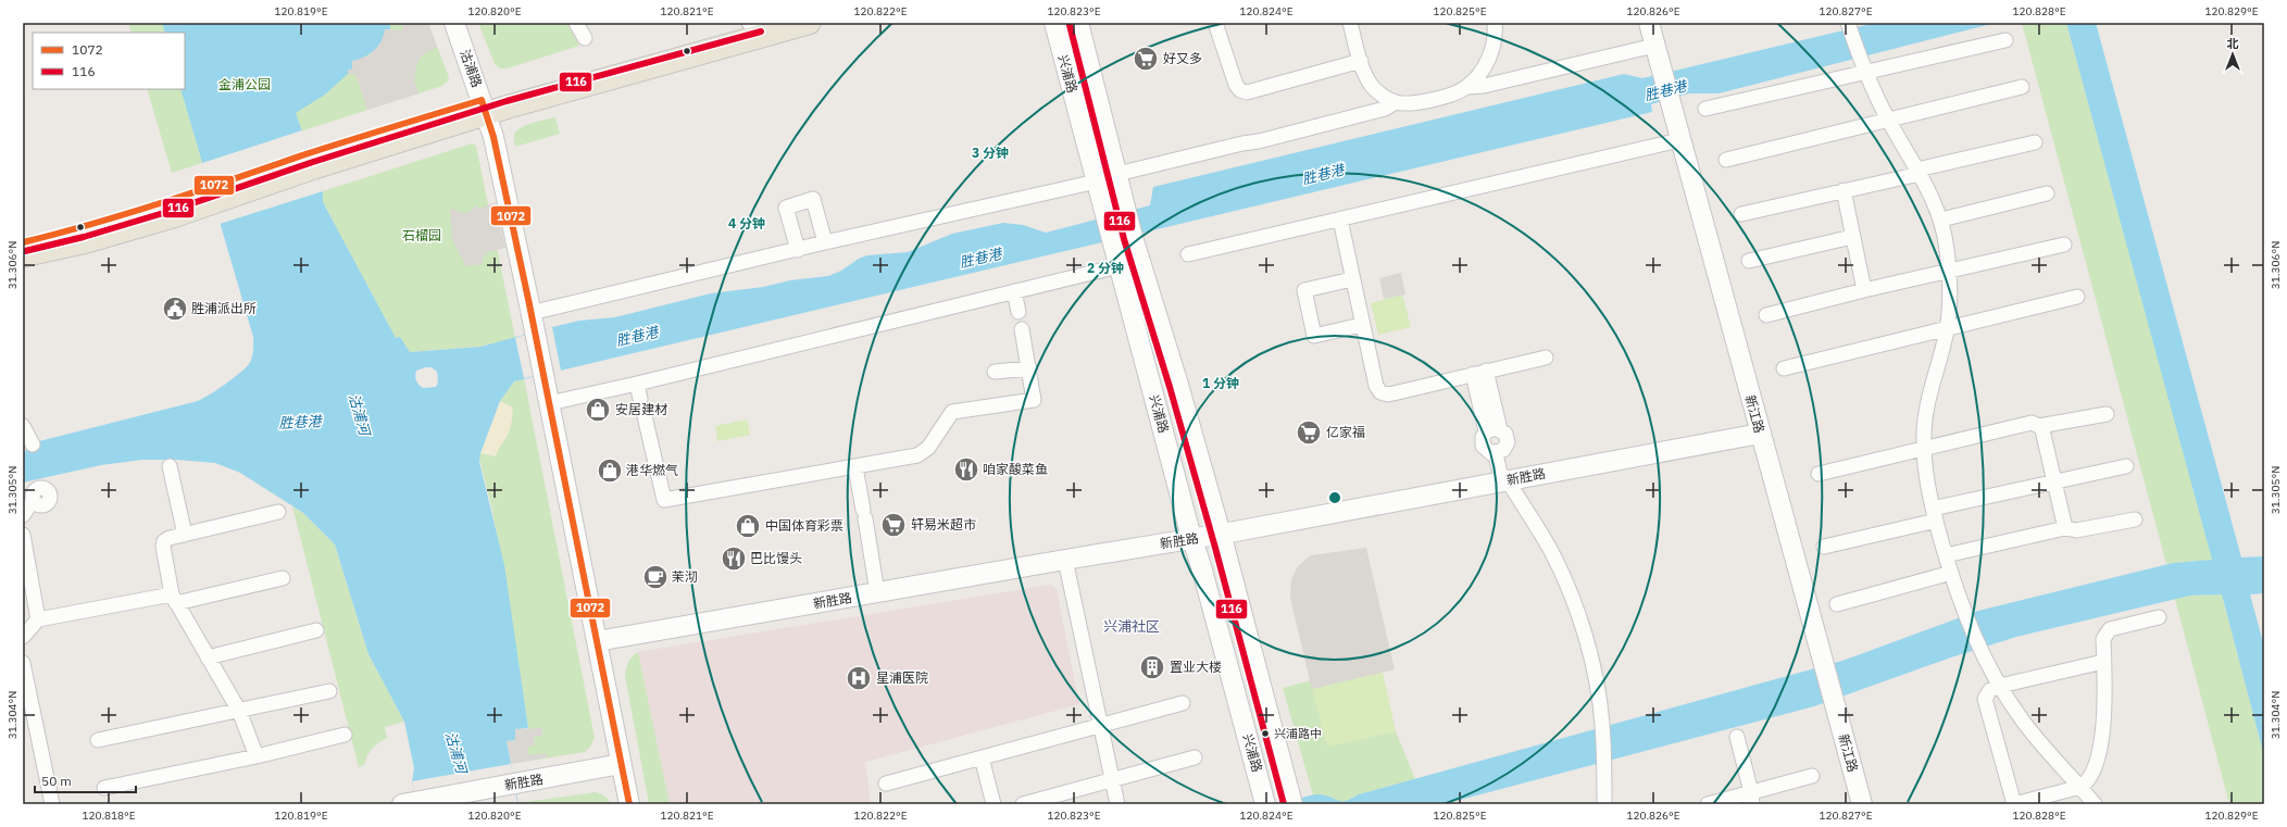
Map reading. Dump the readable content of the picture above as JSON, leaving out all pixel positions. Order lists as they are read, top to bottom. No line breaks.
{"streets":{"street":["沽浦路","兴浦路","新江路","新胜路"]},"crossings":[["沽浦路","新胜路"],["兴浦路","新胜路"],["新江路","新胜路"]],"districts":["兴浦社区"],"water":["胜巷港","沽浦河"],"parks":["金浦公园","石榴园"],"places":{"supermarket":["好又多","亿家福","轩易米超市"],"public building":["胜浦派出所"],"shop":["安居建材","港华燃气","中国体育彩票"],"restaurant":["咱家酸菜鱼","巴比馒头"],"cafe":["茉沏"],"building":["置业大楼"],"hospital":["星浦医院"],"other":["兴浦路中"]},"lines":["transit line 116","transit line 1072"],"legend":["1072","116"],"scale_bar":"50 m","north":"top","coordinates":["120.819°E","120.820°E","120.821°E","120.822°E","120.823°E","120.824°E","120.825°E","120.826°E","120.827°E","120.828°E","120.829°E","31.306°N","31.305°N","31.304°N","120.818°E"],"rings":["3 分钟","4 分钟","2 分钟","1 分钟"]}
